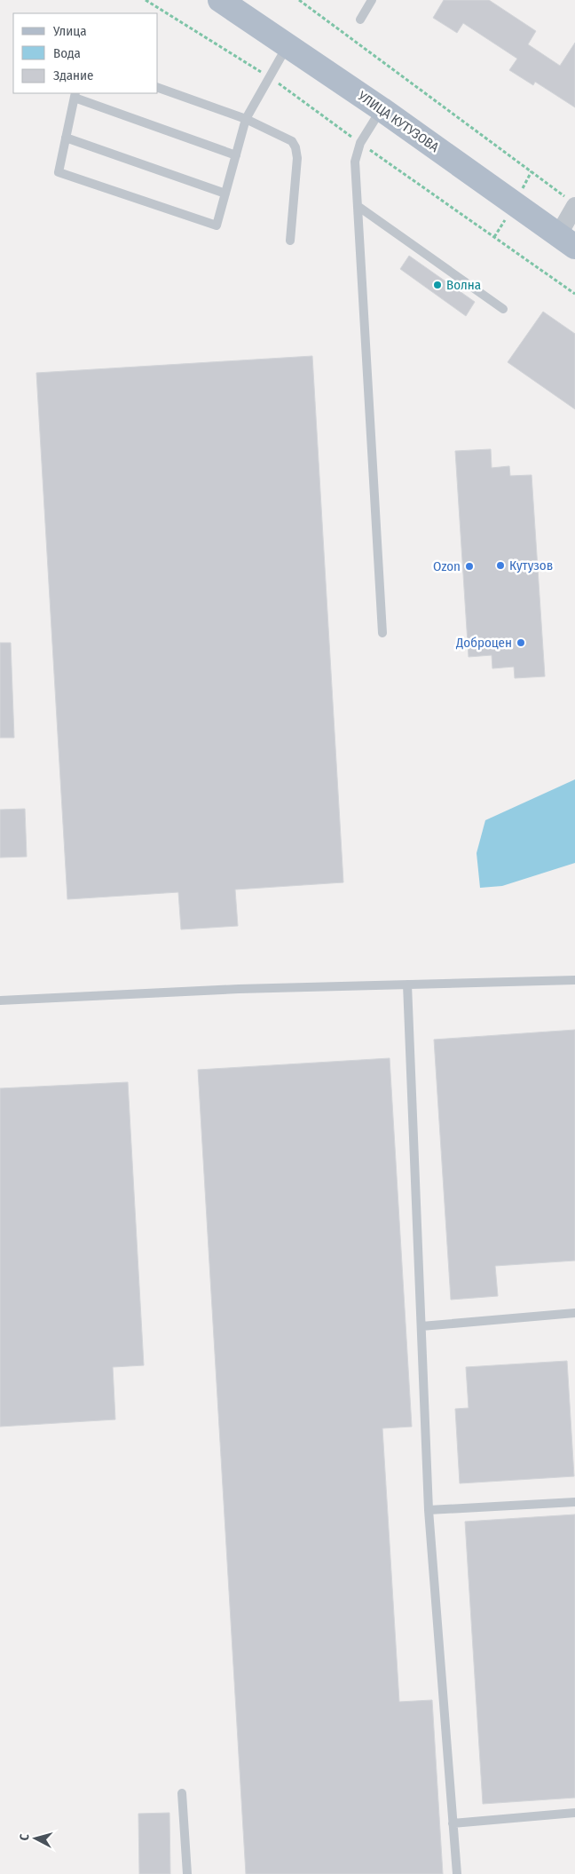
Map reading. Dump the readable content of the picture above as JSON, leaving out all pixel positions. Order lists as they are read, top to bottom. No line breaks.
{"streets":{"main road":["УЛИЦА КУТУЗОВА"]},"places":["Волна","Кутузов","Ozon","Доброцен"],"legend":["Улица","Вода","Здание"],"north":"left"}
